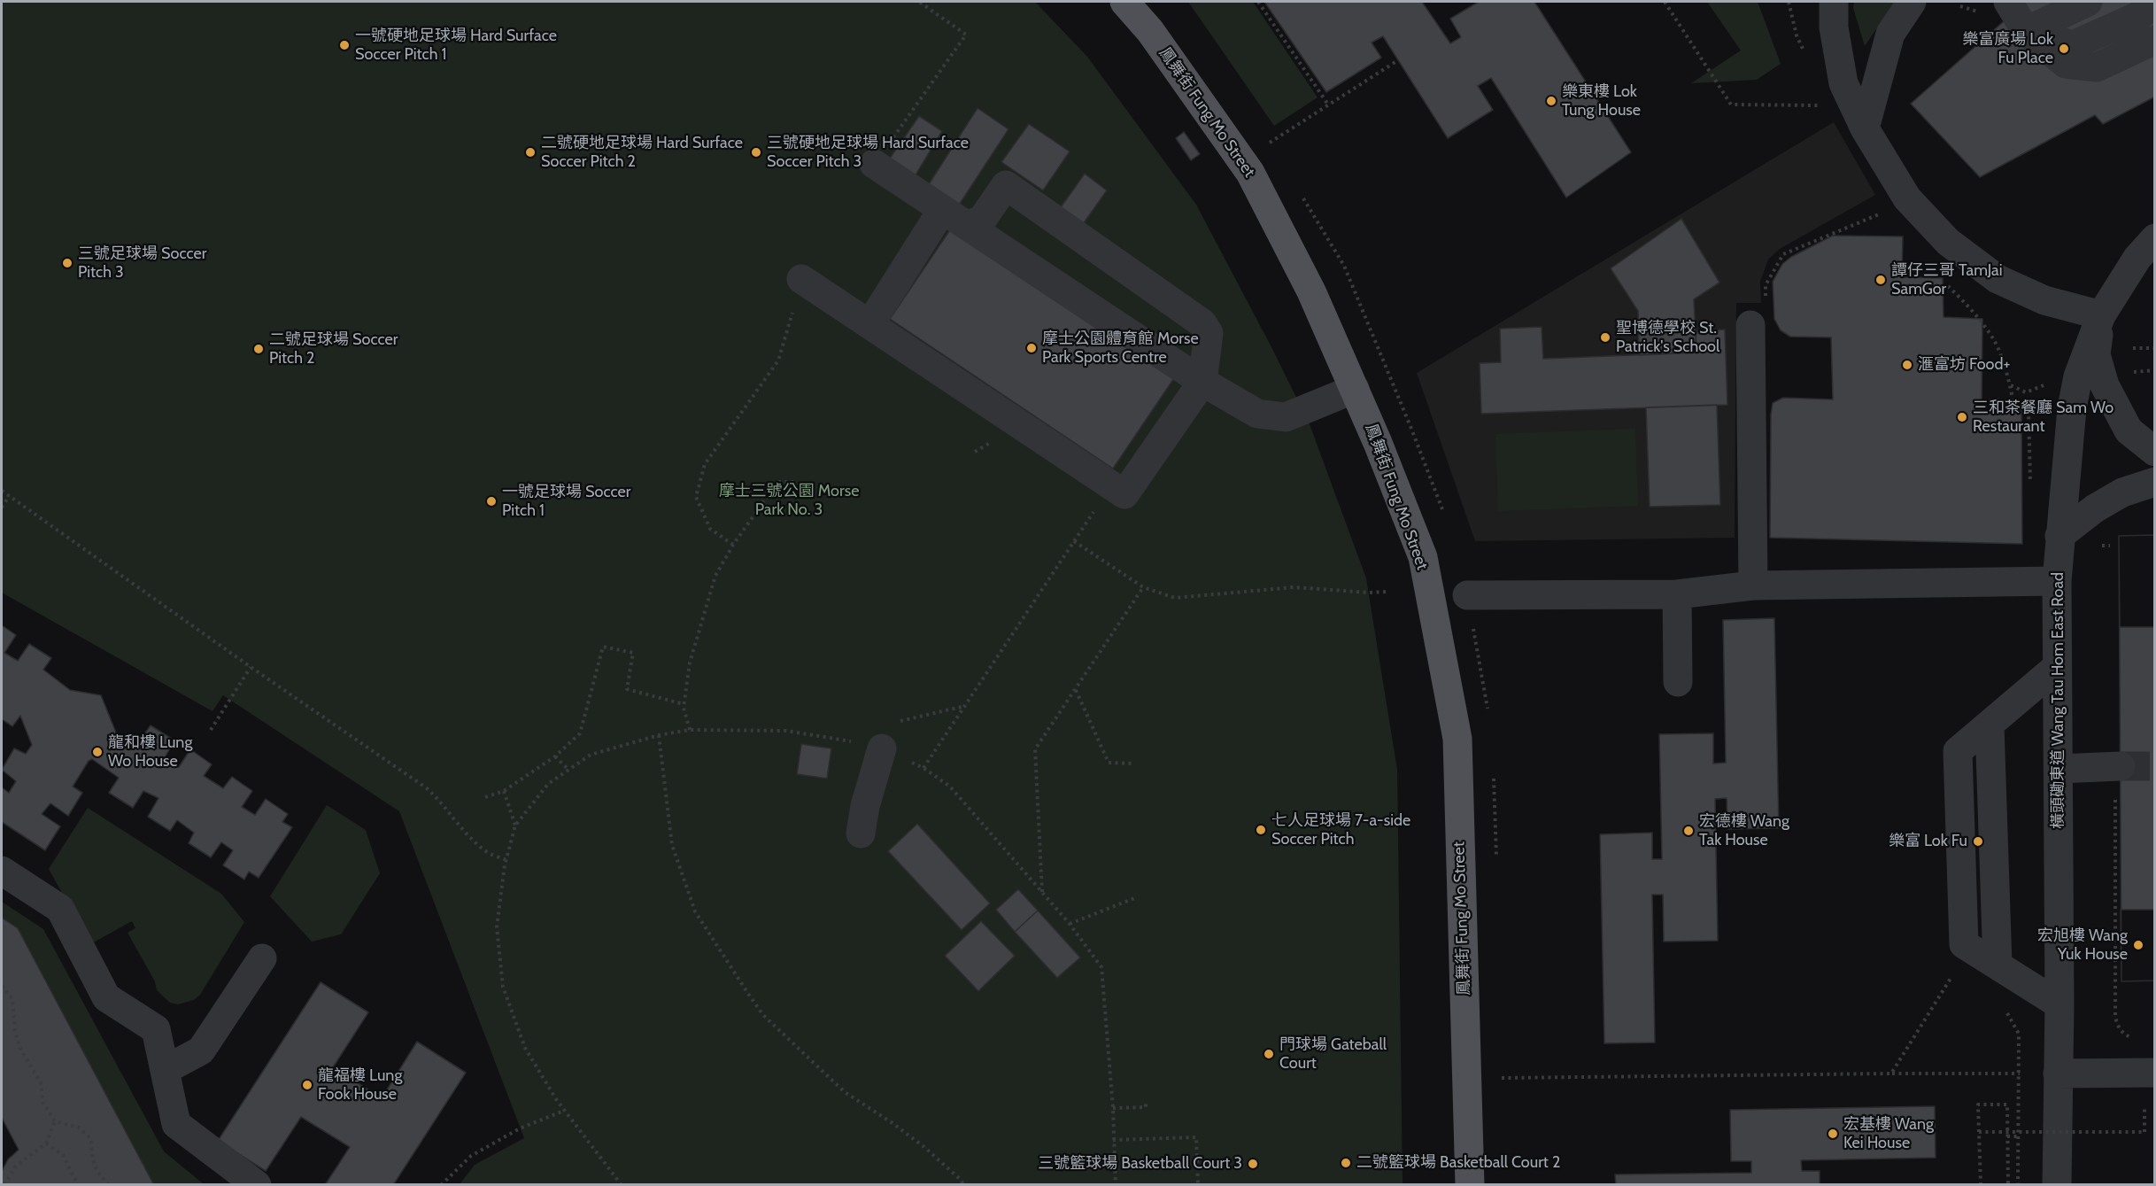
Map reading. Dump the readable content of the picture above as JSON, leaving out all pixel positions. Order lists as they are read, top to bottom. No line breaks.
{"streets":{"main road":["鳳舞街 Fung Mo Street"],"street":["橫頭磡東道 Wang Tau Hom East Road"]},"parks":["摩士三號公園 Morse Park No. 3"],"places":["一號硬地足球場 Hard Surface Soccer Pitch 1","樂富廣場 Lok Fu Place","樂東樓 Lok Tung House","二號硬地足球場 Hard Surface Soccer Pitch 2","三號硬地足球場 Hard Surface Soccer Pitch 3","三號足球場 Soccer Pitch 3","譚仔三哥 TamJai SamGor","聖博德學校 St. Patrick's School","摩士公園體育館 Morse Park Sports Centre","二號足球場 Soccer Pitch 2","滙富坊 Food+","三和茶餐廳 Sam Wo Restaurant","一號足球場 Soccer Pitch 1","龍和樓 Lung Wo House","七人足球場 7-a-side Soccer Pitch","宏德樓 Wang Tak House","樂富 Lok Fu","宏旭樓 Wang Yuk House","門球場 Gateball Court","龍福樓 Lung Fook House","宏基樓 Wang Kei House","二號籃球場 Basketball Court 2","三號籃球場 Basketball Court 3"]}
